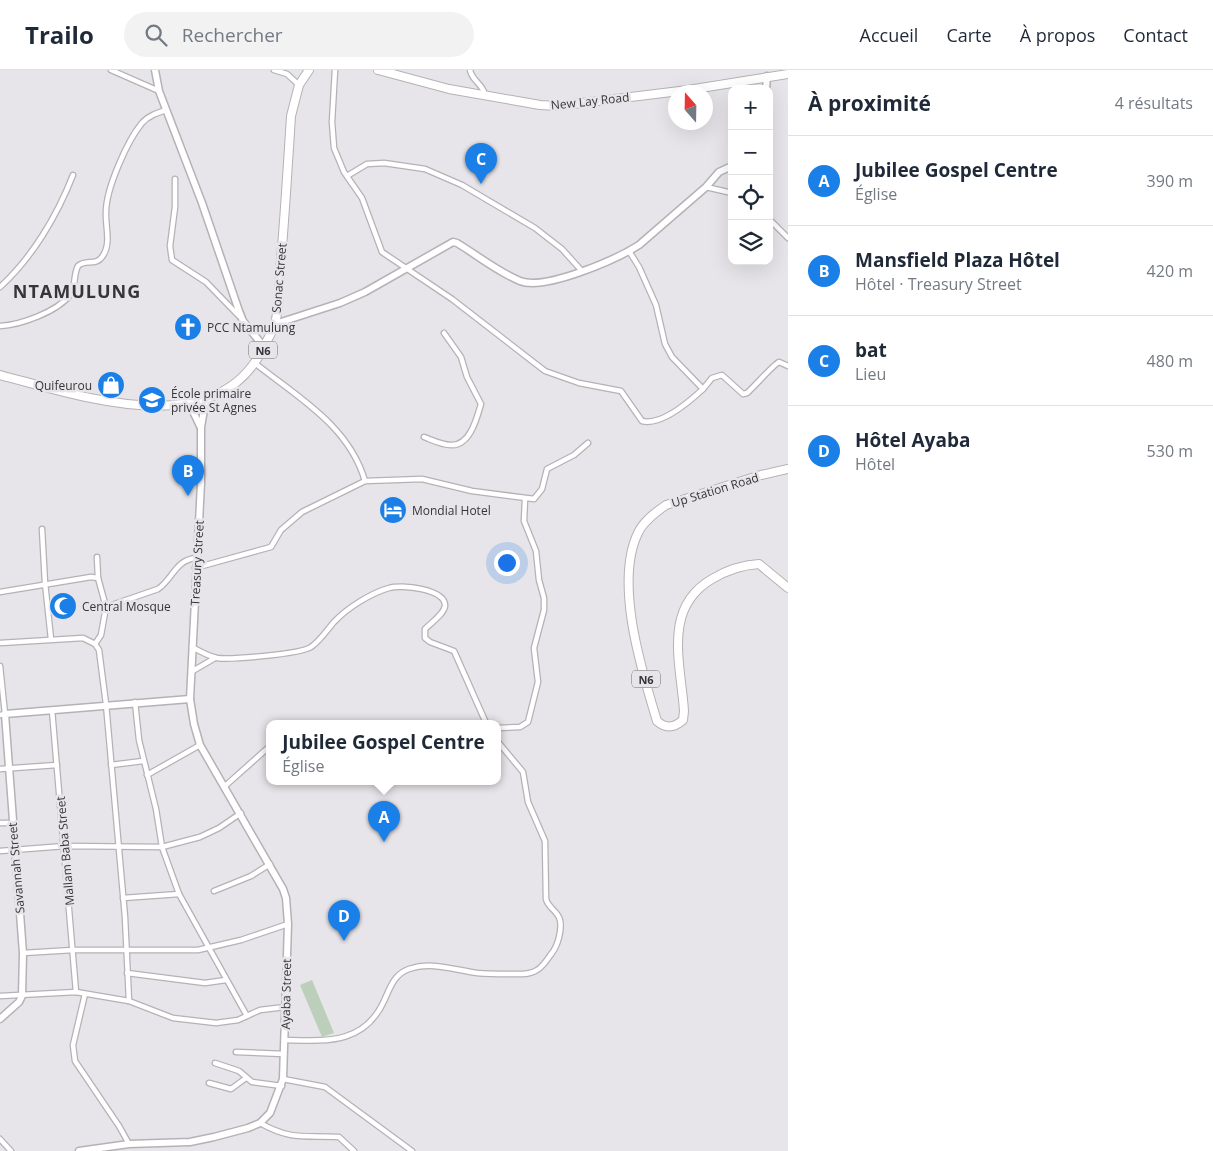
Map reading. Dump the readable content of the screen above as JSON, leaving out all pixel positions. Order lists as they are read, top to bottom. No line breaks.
{"streets":{"highway":["New Lay Road","Sonac Street","N6","Up Station Road"],"street":["Treasury Street","Mallam Baba Street","Savannah Street","Ayaba Street"]},"crossings":[["Sonac Street","Treasury Street"],["Treasury Street","Ayaba Street"]],"districts":["NTAMULUNG"],"places":{"church":["PCC Ntamulung"],"shop":["Quifeurou"],"school or university":["École primaire privée St Agnes"],"hotel":["Mondial Hotel"],"mosque":["Central Mosque"]},"north":"top","page":{"header":"Trailo","search":"Rechercher","nav":["Accueil","Carte","À propos","Contact"],"heading":["À proximité","4 résultats"],"map_buttons":["+","−"],"list":[{"mark":"A","name":"Jubilee Gospel Centre","note":"Église","value":"390 m"},{"mark":"B","name":"Mansfield Plaza Hôtel","note":"Hôtel · Treasury Street","value":"420 m"},{"mark":"C","name":"bat","note":"Lieu","value":"480 m"},{"mark":"D","name":"Hôtel Ayaba","note":"Hôtel","value":"530 m"}],"pins":["C","B","A","D"],"popup":["Jubilee Gospel Centre","Église"]}}
